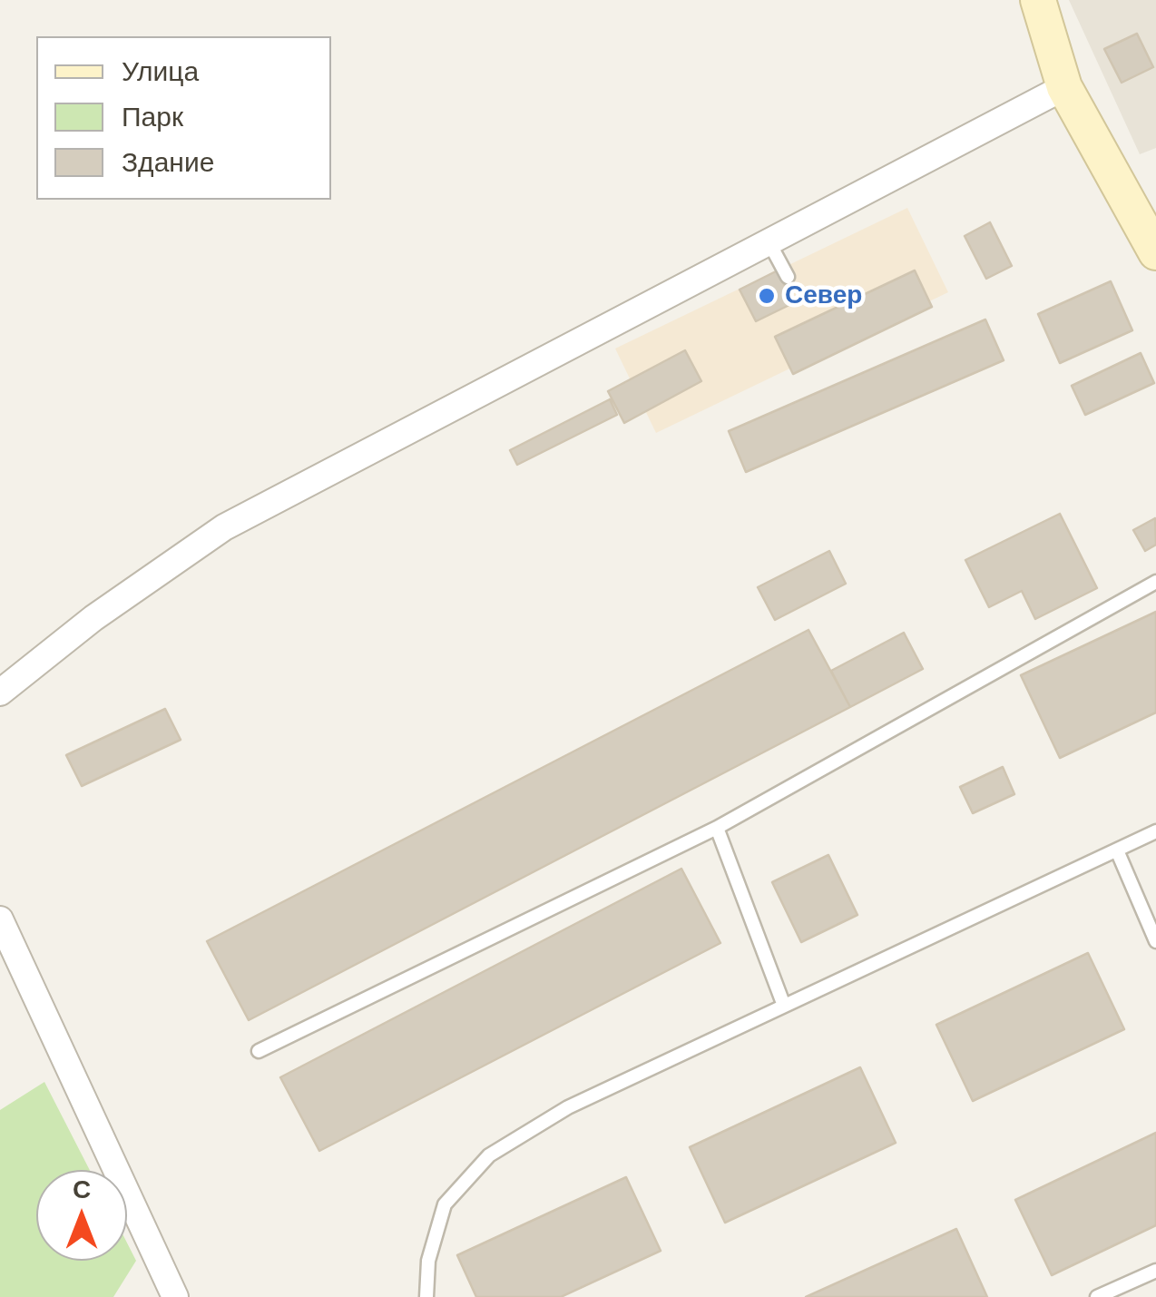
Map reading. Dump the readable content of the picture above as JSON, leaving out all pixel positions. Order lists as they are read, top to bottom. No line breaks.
{"places":["Север"],"legend":["Улица","Парк","Здание"],"north":"top"}
